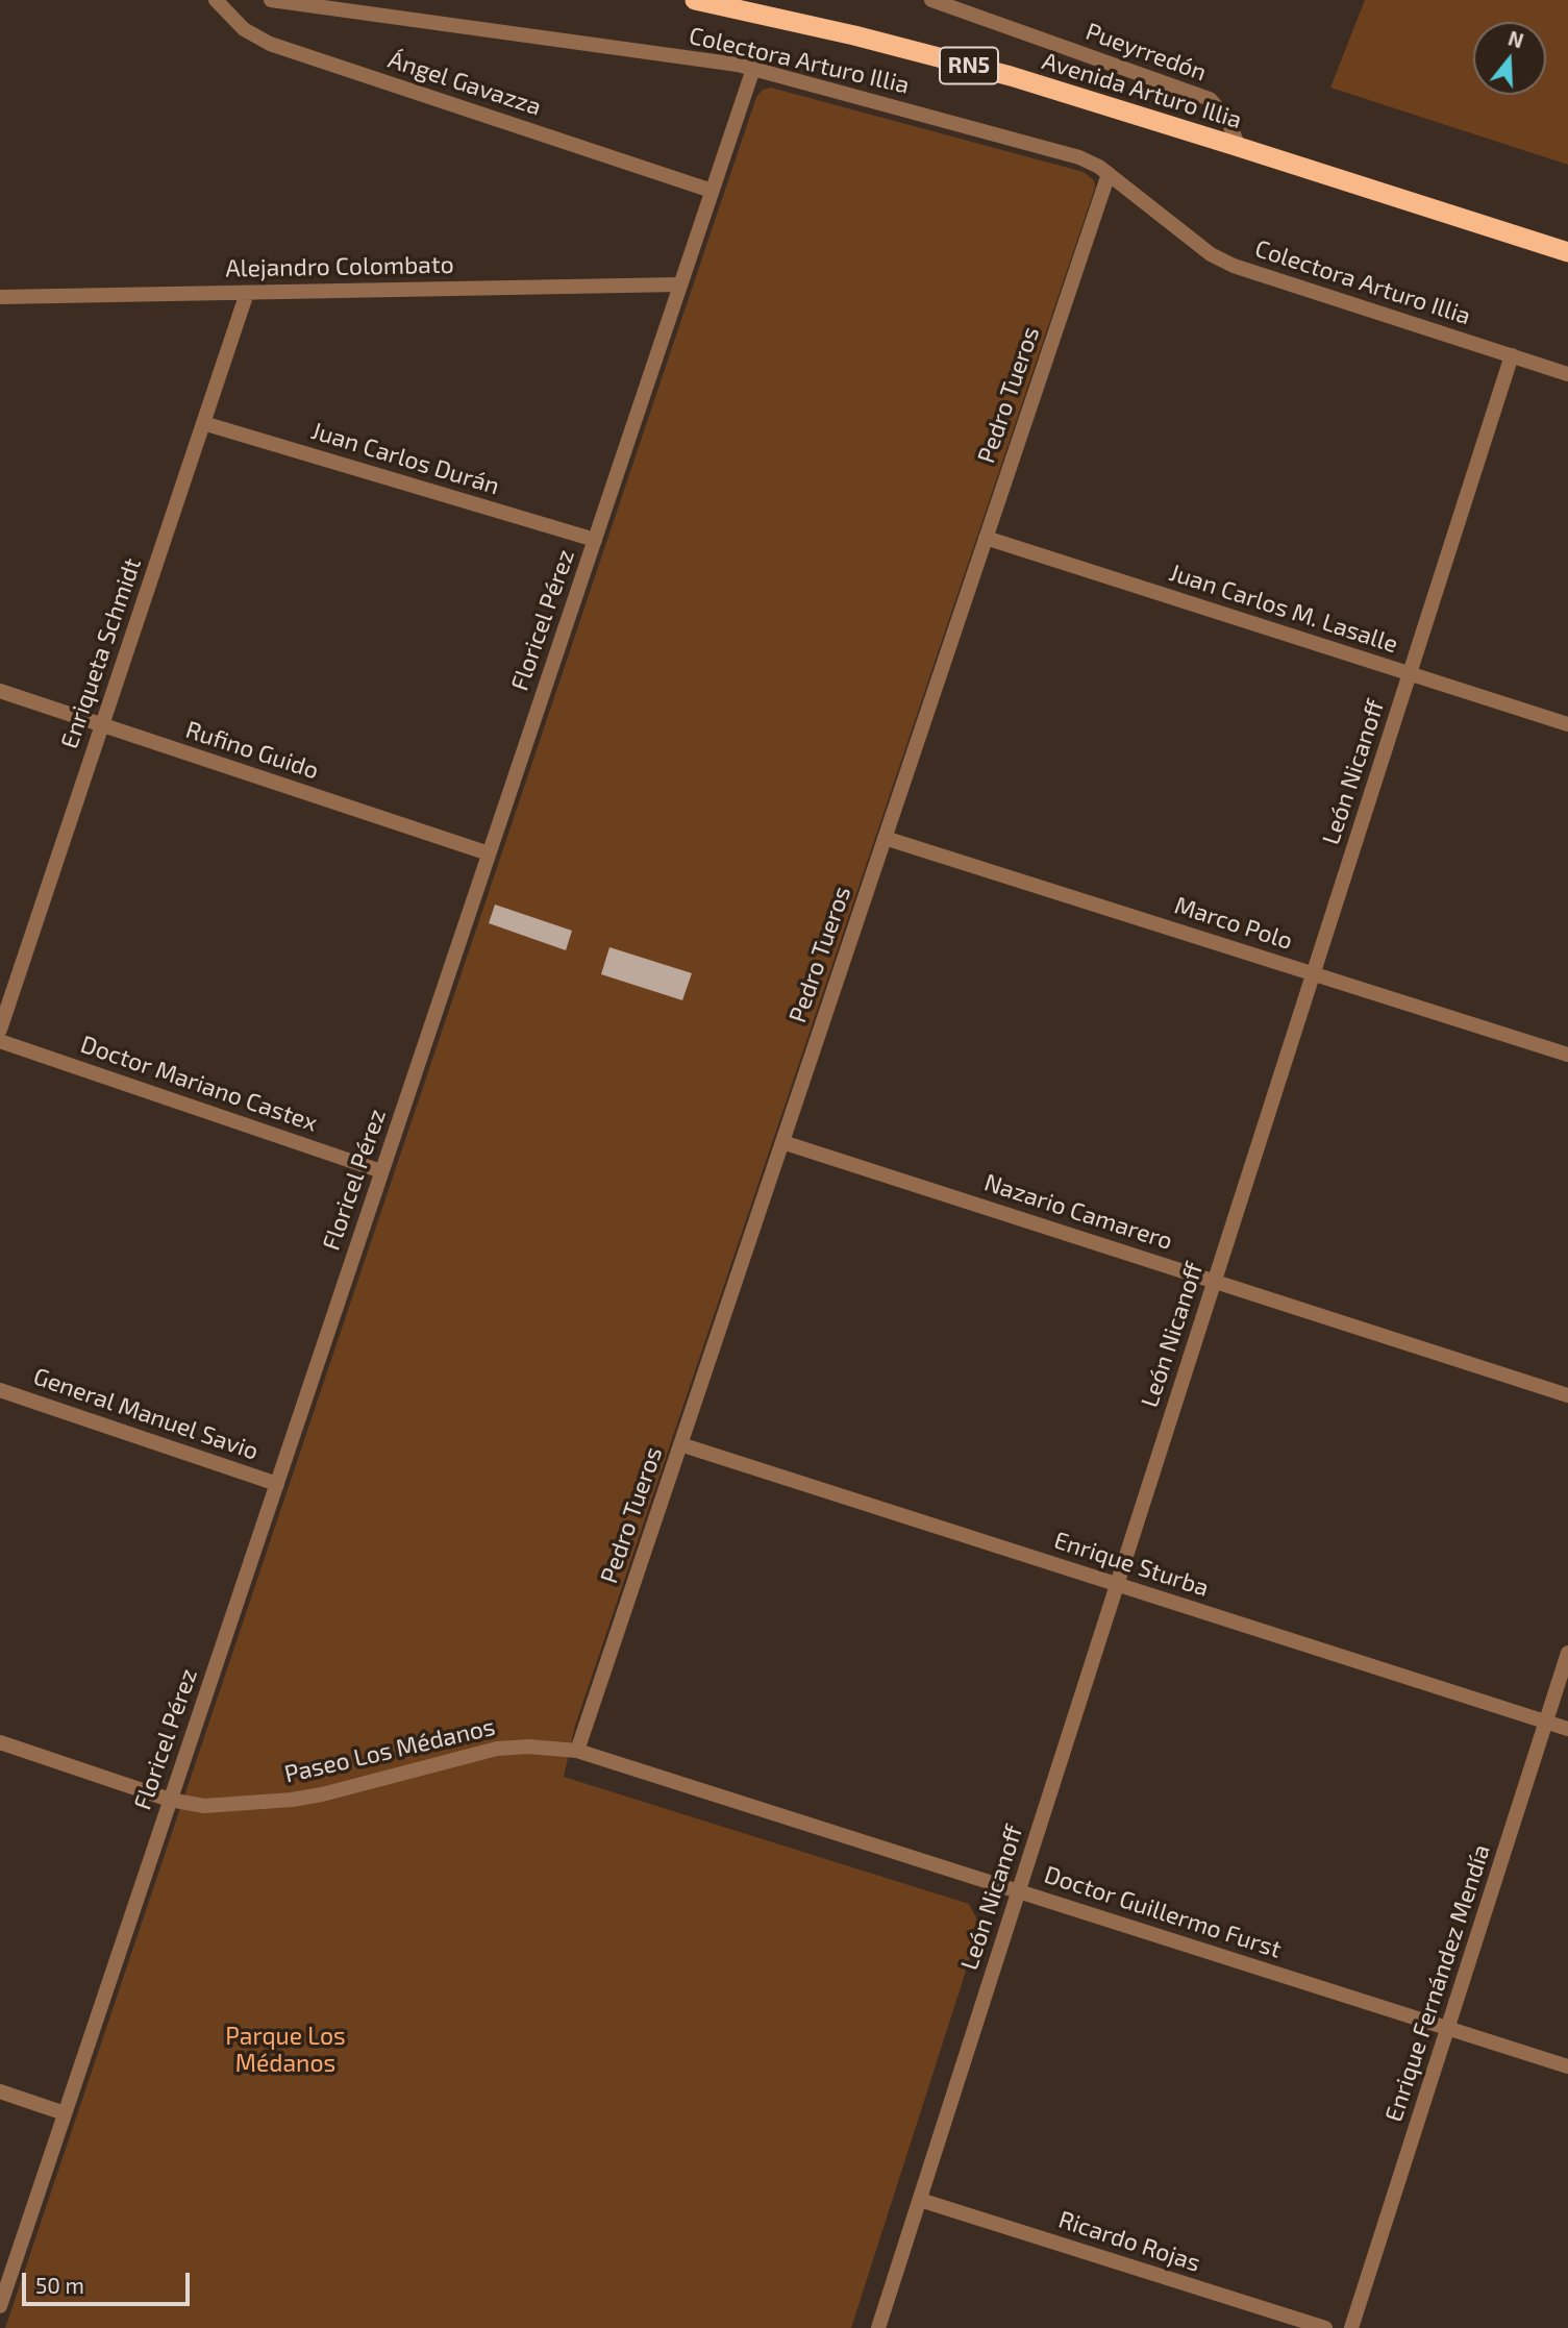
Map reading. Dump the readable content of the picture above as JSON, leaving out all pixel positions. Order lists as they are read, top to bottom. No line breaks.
{"streets":{"highway":["RN5","Avenida Arturo Illia"],"street":["Pueyrredón","Colectora Arturo Illia","Ángel Gavazza","Alejandro Colombato","Pedro Tueros","Juan Carlos Durán","Juan Carlos M. Lasalle","Floricel Pérez","Enriqueta Schmidt","Rufino Guido","León Nicanoff","Marco Polo","Doctor Mariano Castex","Nazario Camarero","General Manuel Savio","Enrique Sturba","Paseo Los Médanos","Doctor Guillermo Furst","Enrique Fernández Mendía","Ricardo Rojas"]},"crossings":[["Pueyrredón","Avenida Arturo Illia"],["Colectora Arturo Illia","Pedro Tueros"],["Colectora Arturo Illia","Floricel Pérez"],["Colectora Arturo Illia","León Nicanoff"],["Ángel Gavazza","Floricel Pérez"],["Alejandro Colombato","Floricel Pérez"],["Alejandro Colombato","Enriqueta Schmidt"],["Pedro Tueros","Juan Carlos M. Lasalle"],["Pedro Tueros","Marco Polo"],["Pedro Tueros","Nazario Camarero"],["Pedro Tueros","Enrique Sturba"],["Pedro Tueros","Paseo Los Médanos"],["Pedro Tueros","Doctor Guillermo Furst"],["Juan Carlos Durán","Floricel Pérez"],["Juan Carlos Durán","Enriqueta Schmidt"],["Juan Carlos M. Lasalle","León Nicanoff"],["Floricel Pérez","Rufino Guido"],["Floricel Pérez","Doctor Mariano Castex"],["Floricel Pérez","General Manuel Savio"],["Floricel Pérez","Paseo Los Médanos"],["Enriqueta Schmidt","Rufino Guido"],["León Nicanoff","Marco Polo"],["León Nicanoff","Nazario Camarero"],["León Nicanoff","Enrique Sturba"],["León Nicanoff","Doctor Guillermo Furst"],["León Nicanoff","Ricardo Rojas"],["Enrique Sturba","Enrique Fernández Mendía"],["Paseo Los Médanos","Doctor Guillermo Furst"],["Doctor Guillermo Furst","Enrique Fernández Mendía"]],"parks":["Parque Los Médanos"],"scale_bar":"50 m","north":"top"}
